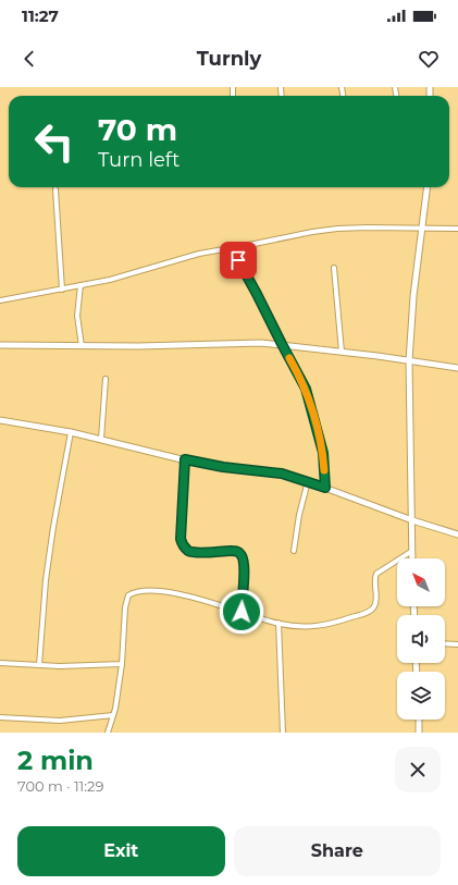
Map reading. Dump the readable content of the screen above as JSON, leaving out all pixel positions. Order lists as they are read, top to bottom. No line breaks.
{"north":"top left","page":{"status":"11:27","header":"Turnly","turn":["70 m","Turn left"],"heading":["2 min","700 m · 11:29"],"buttons":["Exit","Share"]}}
